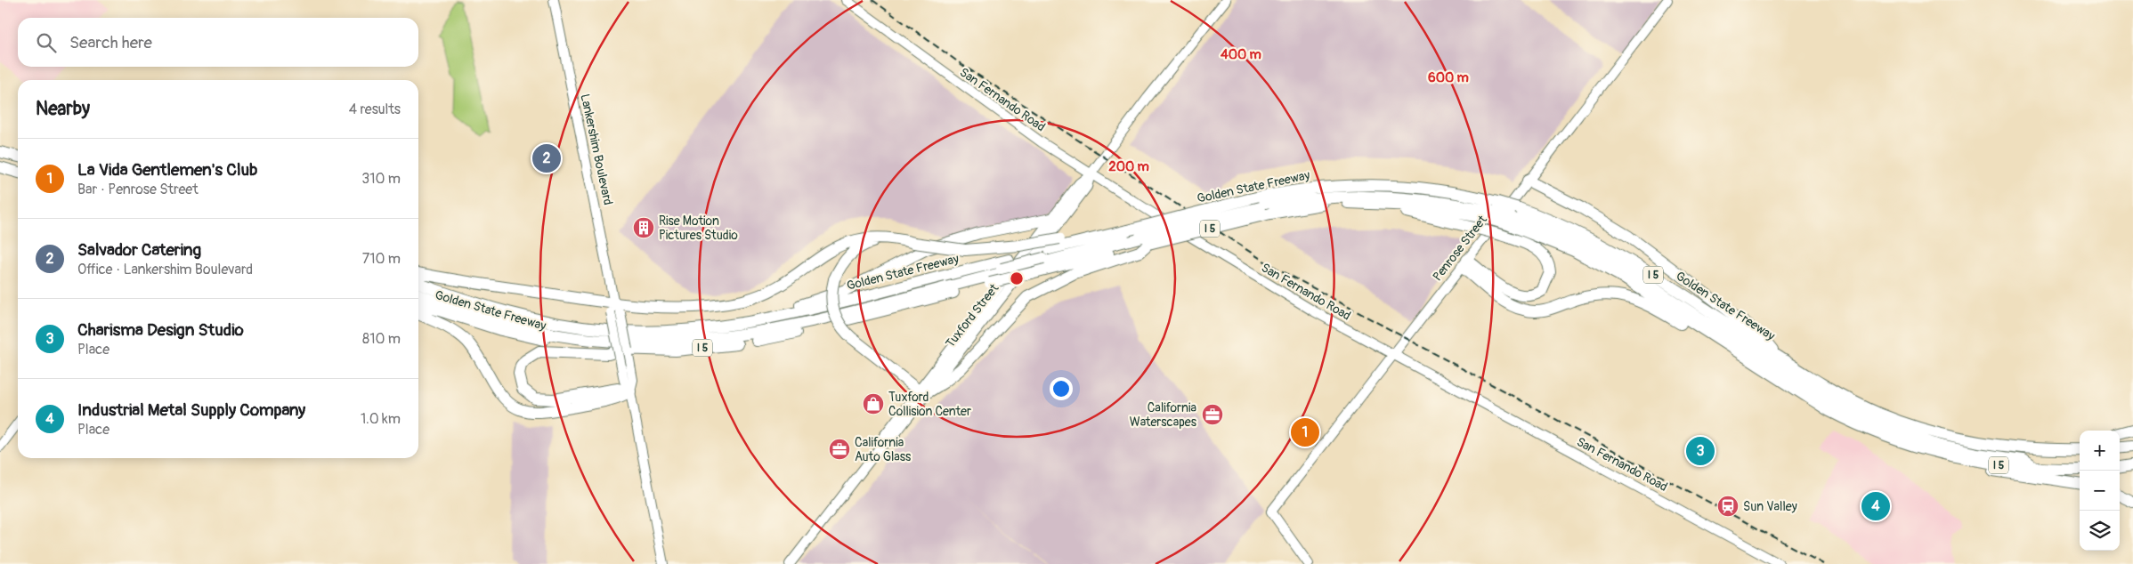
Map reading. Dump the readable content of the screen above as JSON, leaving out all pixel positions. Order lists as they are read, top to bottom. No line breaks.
{"streets":{"highway":["Golden State Freeway","I 5"],"main road":["San Fernando Road","Lankershim Boulevard","Penrose Street","Tuxford Street"]},"crossings":[["San Fernando Road","Penrose Street"],["San Fernando Road","Tuxford Street"]],"places":{"building":["Rise Motion Pictures Studio"],"shop":["Tuxford Collision Center"],"office":["California Waterscapes","California Auto Glass"],"station":["Sun Valley"]},"page":{"search":"Search here","heading":["Nearby","4 results"],"list":[{"mark":"1","name":"La Vida Gentlemen's Club","note":"Bar · Penrose Street","value":"310 m"},{"mark":"2","name":"Salvador Catering","note":"Office · Lankershim Boulevard","value":"710 m"},{"mark":"3","name":"Charisma Design Studio","note":"Place","value":"810 m"},{"mark":"4","name":"Industrial Metal Supply Company","note":"Place","value":"1.0 km"}],"pins":["2","1","3","4"],"map_buttons":["+","−"]},"rings":["400 m","600 m","200 m"]}
